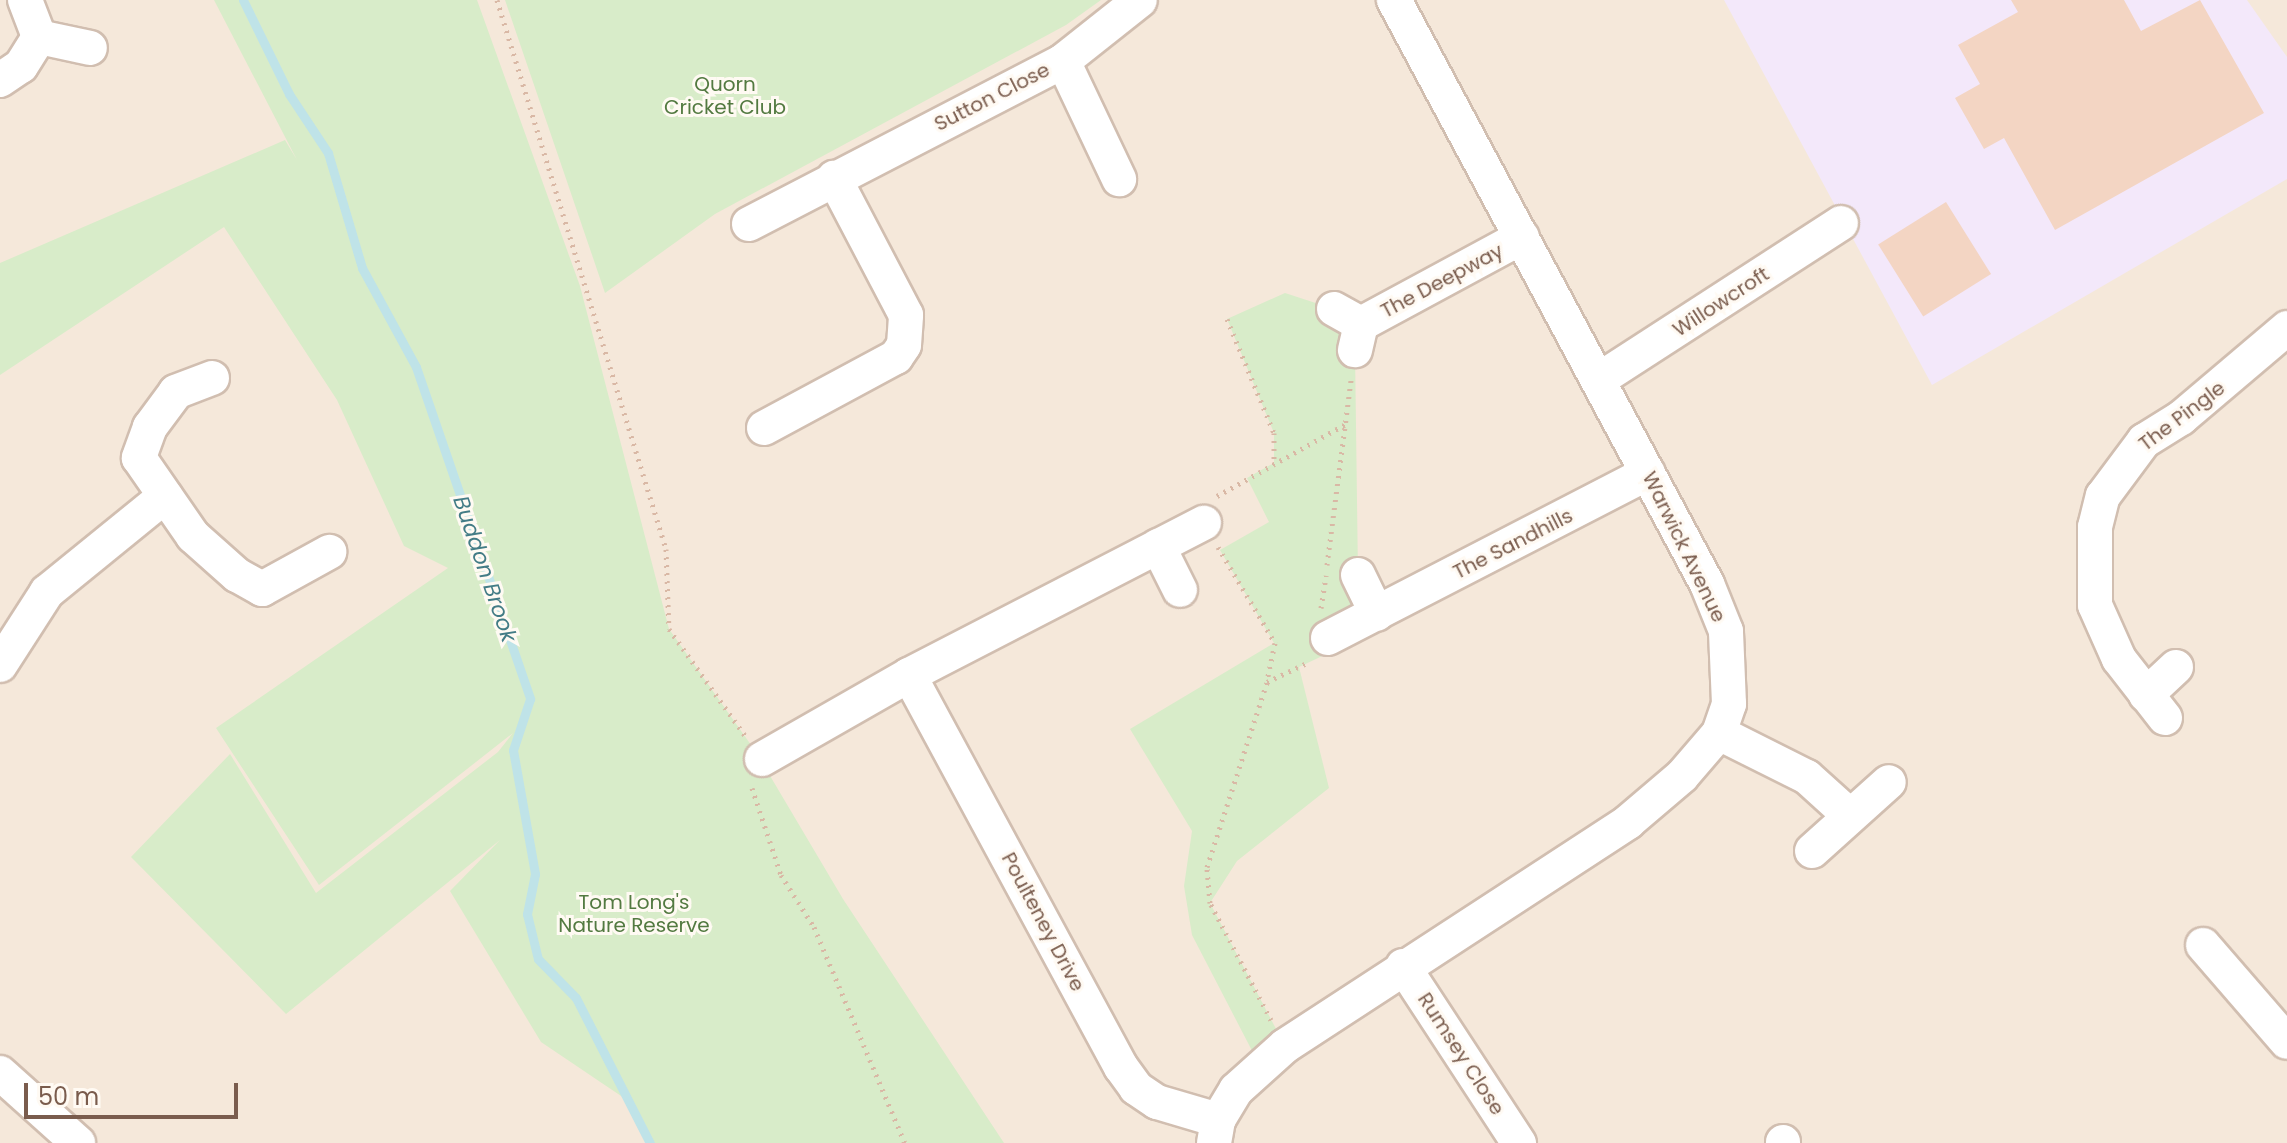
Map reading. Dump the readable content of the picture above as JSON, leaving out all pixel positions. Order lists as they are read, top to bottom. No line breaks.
{"streets":{"street":["Sutton Close","The Deepway","Willowcroft","The Pingle","The Sandhills","Warwick Avenue","Poulteney Drive","Rumsey Close"]},"crossings":[["The Deepway","Warwick Avenue"],["Willowcroft","Warwick Avenue"],["The Sandhills","Warwick Avenue"],["Warwick Avenue","Poulteney Drive"],["Warwick Avenue","Rumsey Close"]],"water":["Buddon Brook"],"parks":["Quorn Cricket Club","Tom Long's Nature Reserve"],"scale_bar":"50 m"}
